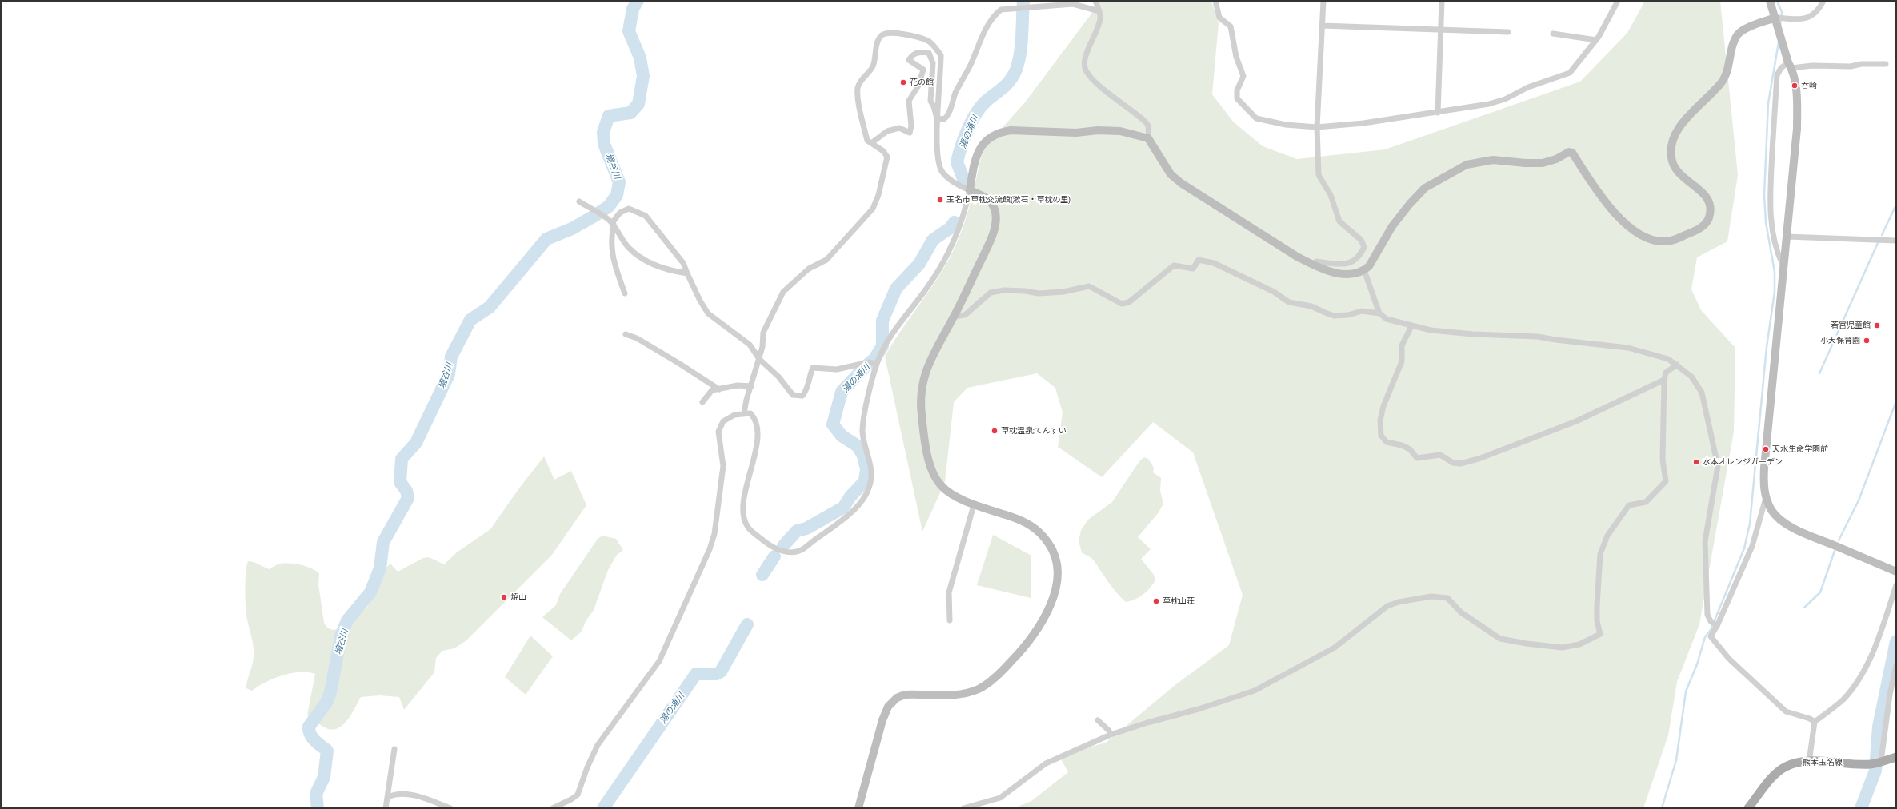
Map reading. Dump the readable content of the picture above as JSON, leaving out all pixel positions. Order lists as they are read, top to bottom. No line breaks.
{"streets":{"main road":["熊本玉名線"]},"water":["湯の浦川","境谷川"],"places":["花の館","呑崎","玉名市草枕交流館(漱石・草枕の里)","若宮児童館","小天保育園","草枕温泉;てんすい","天水生命学園前","水本オレンジガーデン","焼山","草枕山荘"]}
